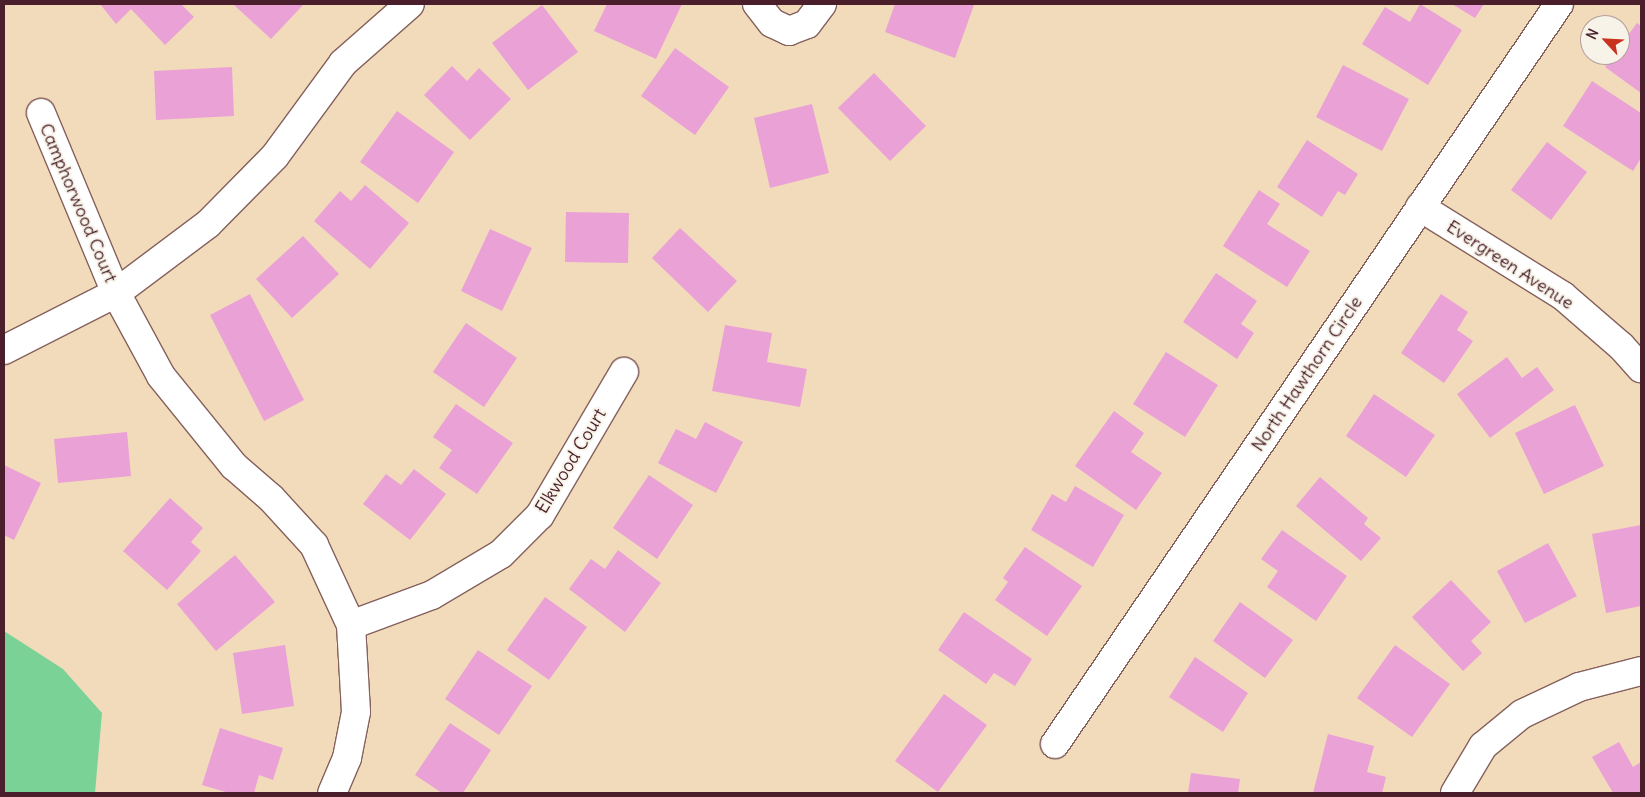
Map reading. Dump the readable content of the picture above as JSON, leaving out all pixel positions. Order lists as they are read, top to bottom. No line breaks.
{"streets":{"street":["Camphorwood Court","Evergreen Avenue","North Hawthorn Circle","Elkwood Court"]},"crossings":[["Camphorwood Court","Elkwood Court"],["Evergreen Avenue","North Hawthorn Circle"]],"north":"top left"}
